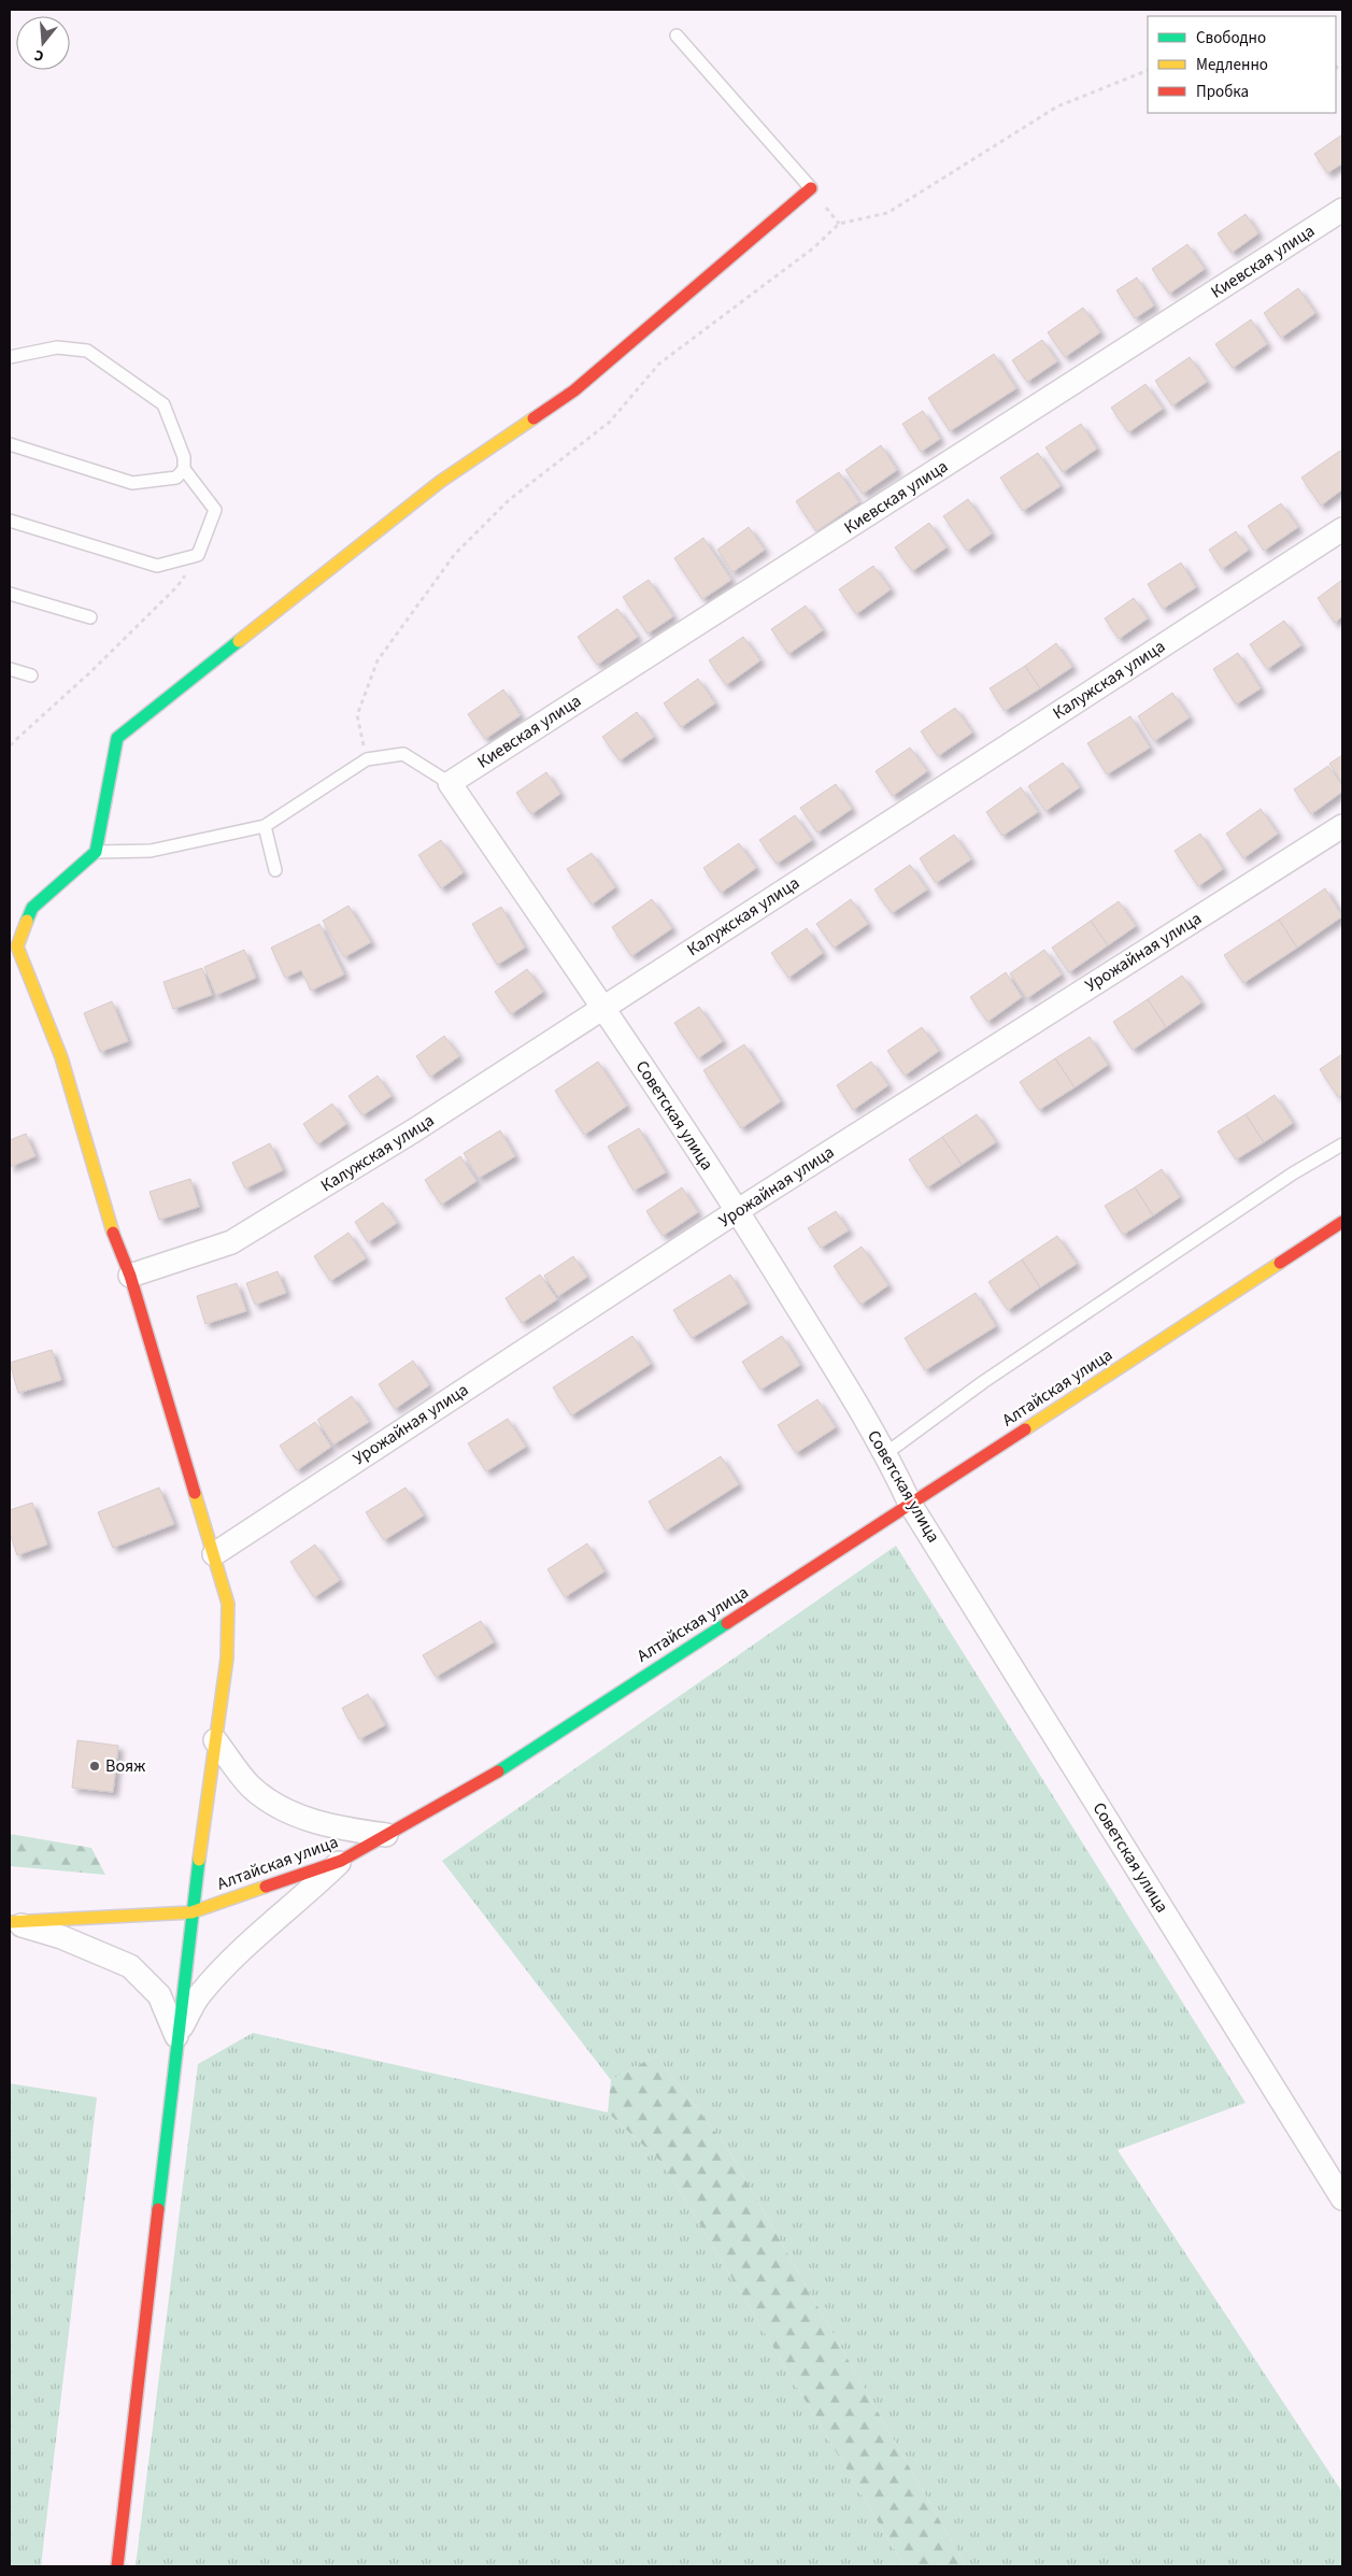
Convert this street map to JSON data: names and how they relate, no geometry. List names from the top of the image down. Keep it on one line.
{"streets":{"street":["Киевская улица","Калужская улица","Урожайная улица","Советская улица","Алтайская улица"]},"crossings":[["Киевская улица","Советская улица"],["Калужская улица","Советская улица"],["Урожайная улица","Советская улица"],["Советская улица","Алтайская улица"]],"places":["Вояж"],"legend":["Свободно","Медленно","Пробка"],"north":"bottom"}
